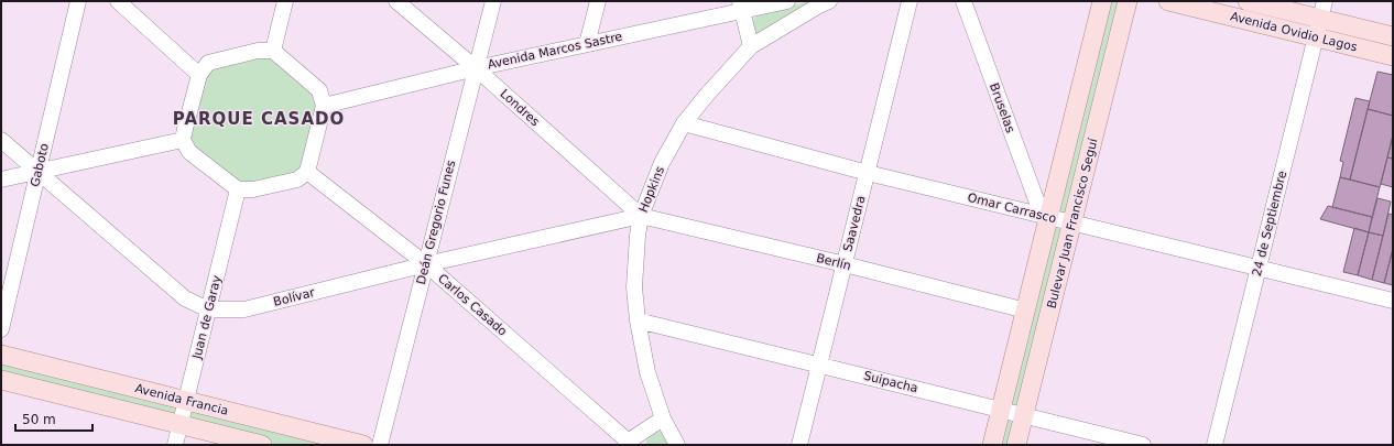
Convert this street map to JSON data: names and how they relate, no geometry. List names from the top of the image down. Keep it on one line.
{"streets":{"main road":["Avenida Ovidio Lagos","Bulevar Juan Francisco Seguí","Avenida Francia"],"street":["Avenida Marcos Sastre","Londres","Bruselas","Gaboto","Hopkins","Omar Carrasco","Deán Gregorio Funes","Saavedra","24 de Septiembre","Berlín","Bolívar","Carlos Casado","Juan de Garay","Suipacha"]},"crossings":[["Avenida Ovidio Lagos","24 de Septiembre"],["Avenida Marcos Sastre","Londres"],["Avenida Marcos Sastre","Deán Gregorio Funes"],["Avenida Marcos Sastre","Carlos Casado"],["Avenida Marcos Sastre","Juan de Garay"],["Londres","Hopkins"],["Londres","Deán Gregorio Funes"],["Londres","Berlín"],["Londres","Bolívar"],["Bruselas","Omar Carrasco"],["Bruselas","Bulevar Juan Francisco Seguí"],["Gaboto","Bolívar"],["Hopkins","Omar Carrasco"],["Hopkins","Berlín"],["Hopkins","Bolívar"],["Hopkins","Suipacha"],["Omar Carrasco","Saavedra"],["Omar Carrasco","Bulevar Juan Francisco Seguí"],["Omar Carrasco","24 de Septiembre"],["Deán Gregorio Funes","Bolívar"],["Deán Gregorio Funes","Carlos Casado"],["Saavedra","Berlín"],["Saavedra","Suipacha"],["Bulevar Juan Francisco Seguí","Berlín"],["Bulevar Juan Francisco Seguí","Suipacha"],["Berlín","Bolívar"],["Bolívar","Carlos Casado"],["Bolívar","Juan de Garay"],["Carlos Casado","Juan de Garay"],["Juan de Garay","Avenida Francia"]],"districts":["PARQUE CASADO"],"scale_bar":"50 m"}
